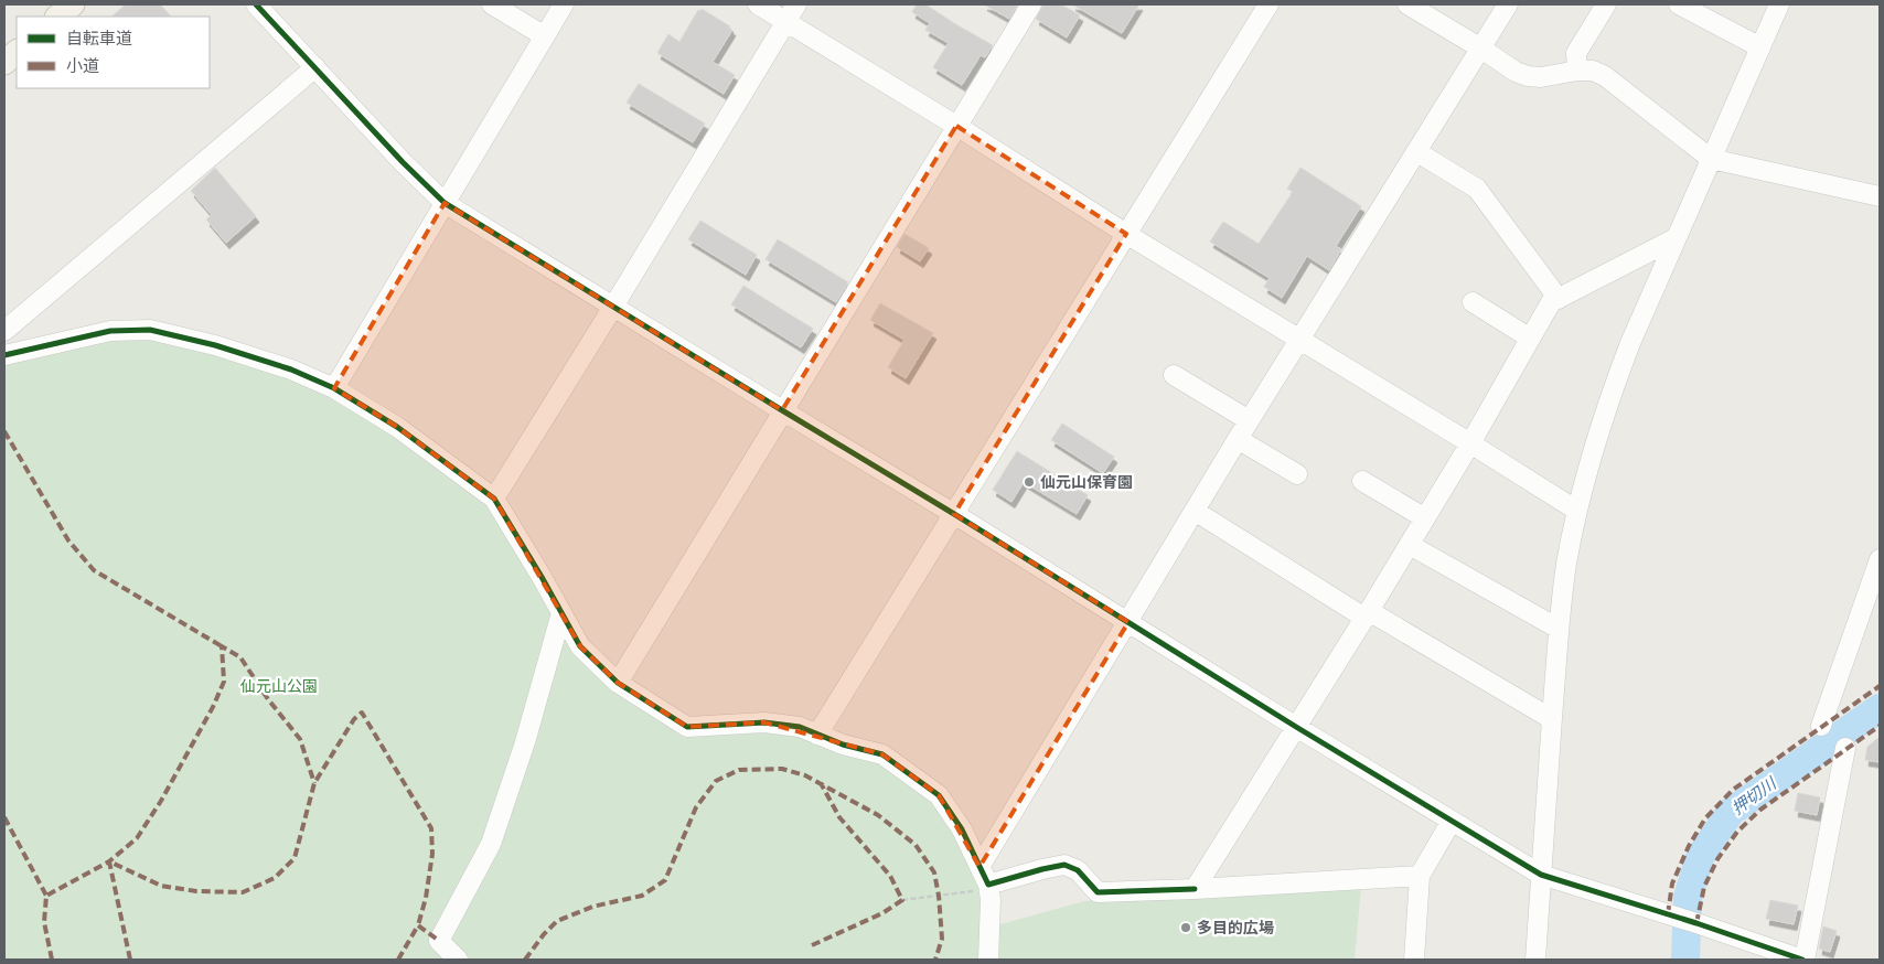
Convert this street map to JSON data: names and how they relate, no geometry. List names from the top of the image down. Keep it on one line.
{"water":["押切川"],"parks":["仙元山公園"],"places":["仙元山保育園","多目的広場"],"legend":["自転車道","小道"]}
